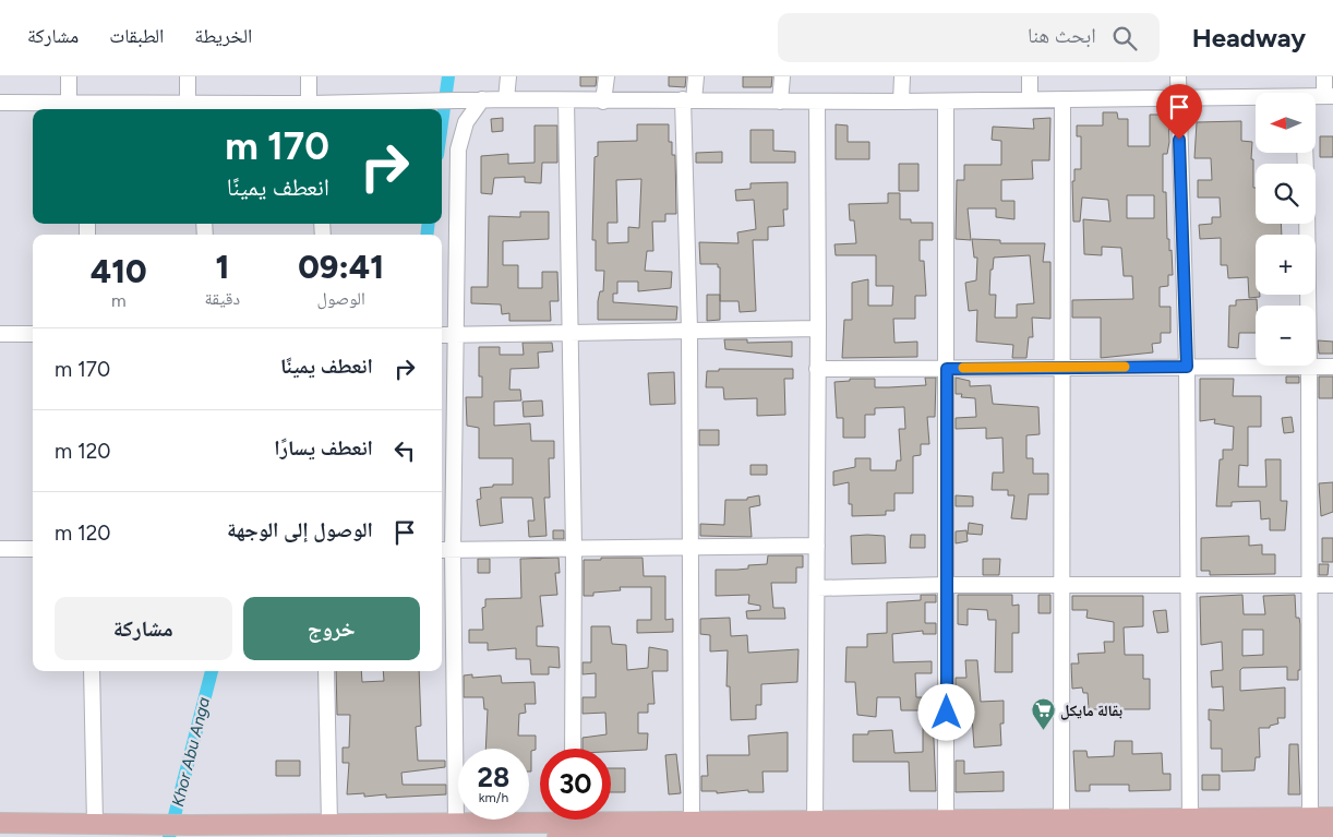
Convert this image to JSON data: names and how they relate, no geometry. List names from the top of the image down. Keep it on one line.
{"water":["Khor Abu Anga"],"places":{"supermarket":["بقالة مايكل"]},"north":"left","page":{"header":"Headway","search":"ابحث هنا","nav":["الخريطة","الطبقات","مشاركة"],"map_buttons":["+","−"],"turn":["170 m","انعطف يمينًا"],"eta":["09:41","الوصول","1","دقيقة","410","m"],"list":[{"name":"انعطف يمينًا","value":"170 m"},{"name":"انعطف يسارًا","value":"120 m"},{"name":"الوصول إلى الوجهة","value":"120 m"}],"buttons":["خروج","مشاركة"],"speed":"28 km/h","limit":"30"}}
